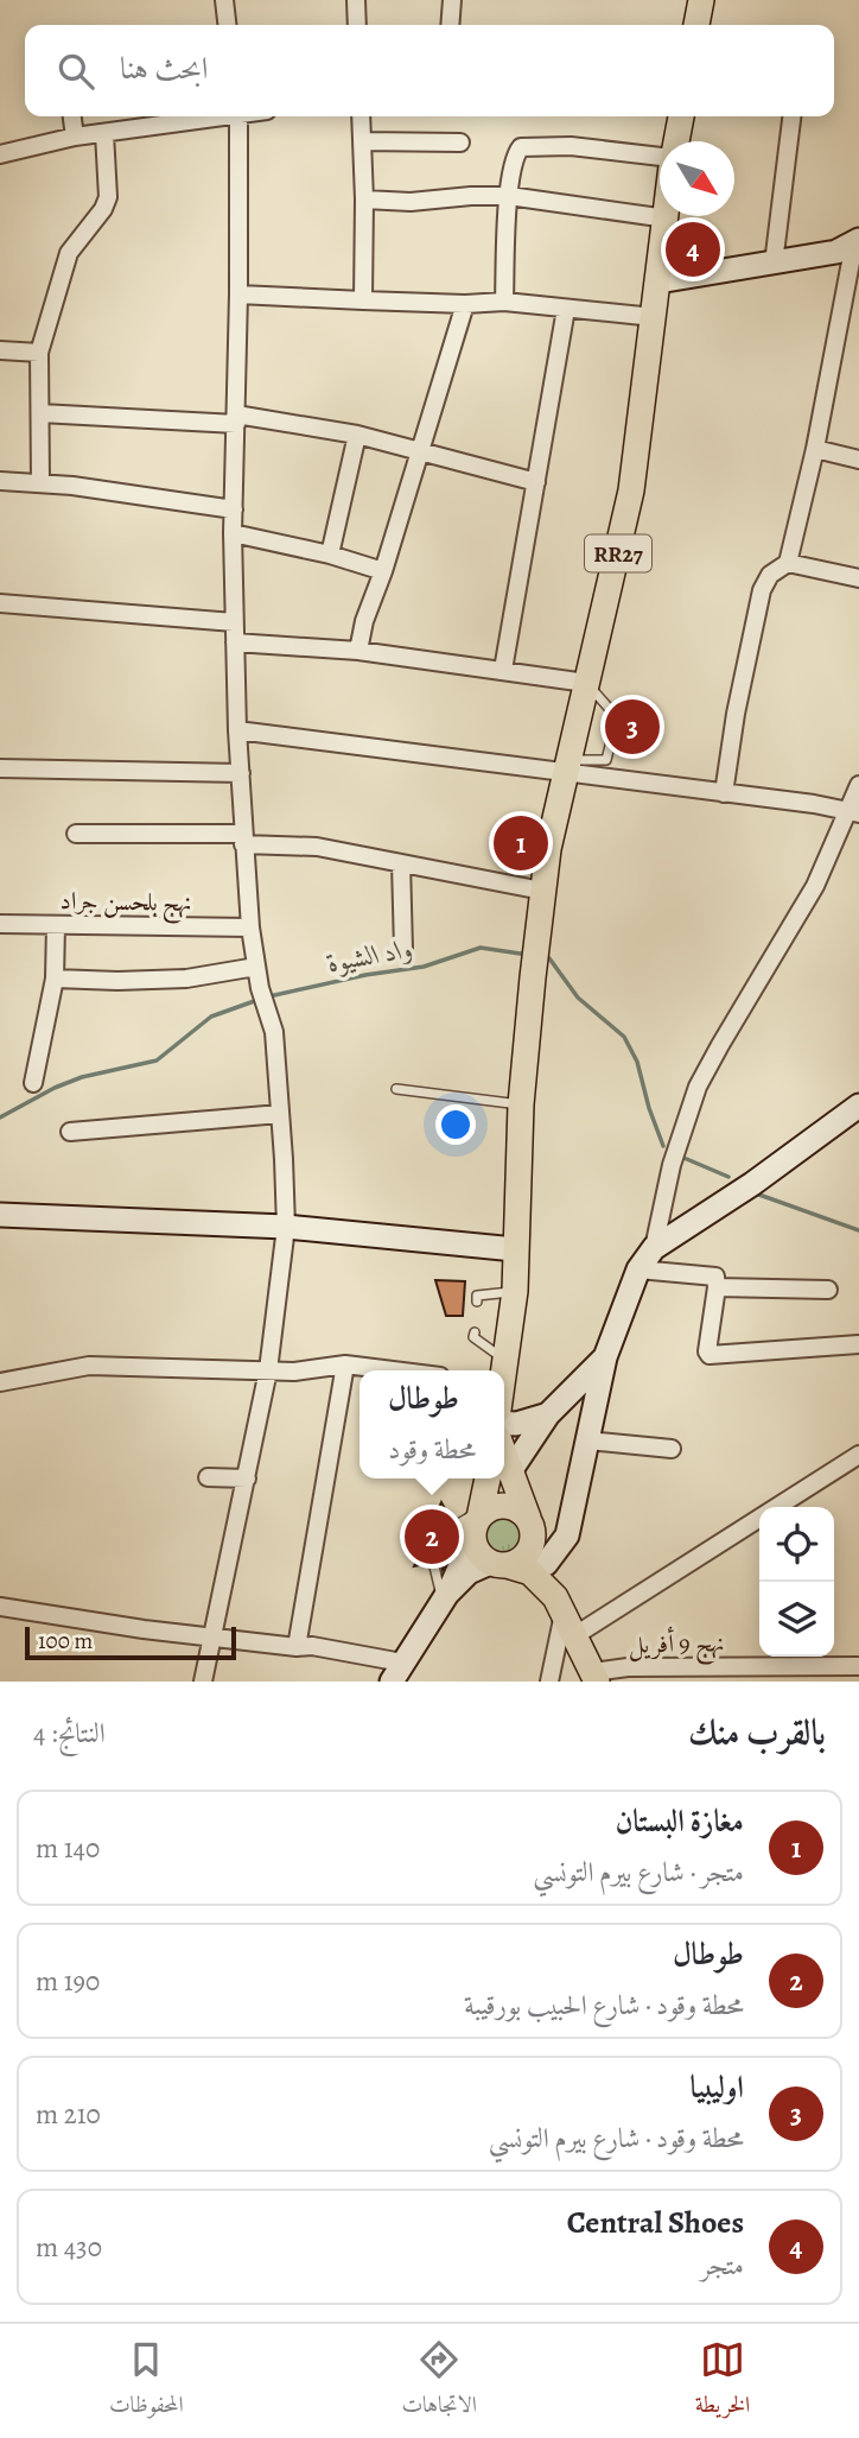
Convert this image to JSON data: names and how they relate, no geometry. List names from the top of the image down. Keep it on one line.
{"streets":{"main road":["RR27"],"street":["نهج بلحسن جراد","نهج 9 أفريل"]},"water":["واد الشيوة"],"scale_bar":"100 m","north":"bottom right","page":{"search":"ابحث هنا","pins":["4","3","1","2"],"popup":["طوطال","محطة وقود"],"scale":"100 m","heading":["بالقرب منك","النتائج: 4"],"list":[{"mark":"1","name":"مغازة البستان","note":"متجر · شارع بيرم التونسي","value":"140 m"},{"mark":"2","name":"طوطال","note":"محطة وقود · شارع الحبيب بورقيبة","value":"190 m"},{"mark":"3","name":"اوليبيا","note":"محطة وقود · شارع بيرم التونسي","value":"210 m"},{"mark":"4","name":"Central Shoes","note":"متجر","value":"430 m"}],"nav":["الخريطة","الاتجاهات","المحفوظات"]}}
